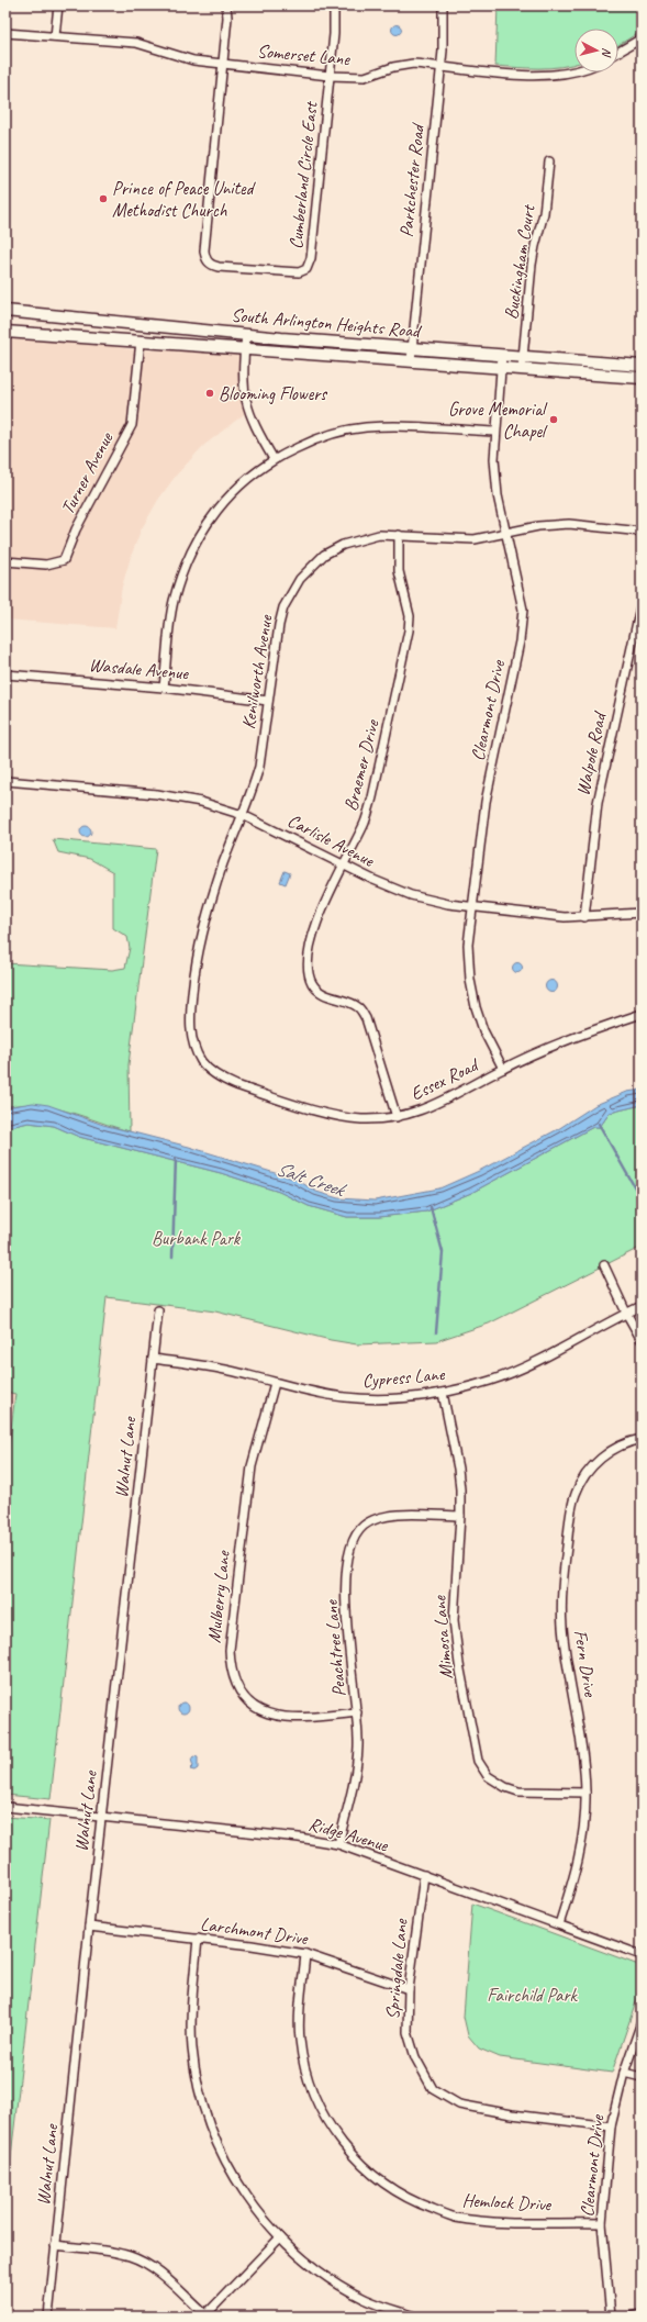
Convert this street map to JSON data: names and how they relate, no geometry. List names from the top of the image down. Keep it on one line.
{"streets":{"main road":["South Arlington Heights Road"],"street":["Somerset Lane","Cumberland Circle East","Parkchester Road","Buckingham Court","Turner Avenue","Wasdale Avenue","Kenilworth Avenue","Clearmont Drive","Walpole Road","Braemer Drive","Carlisle Avenue","Essex Road","Cypress Lane","Walnut Lane","Mulberry Lane","Mimosa Lane","Peachtree Lane","Fern Drive","Ridge Avenue","Larchmont Drive","Springdale Lane","Hemlock Drive"]},"crossings":[["Somerset Lane","Cumberland Circle East"],["Somerset Lane","Parkchester Road"],["Parkchester Road","South Arlington Heights Road"],["Buckingham Court","South Arlington Heights Road"],["South Arlington Heights Road","Turner Avenue"],["South Arlington Heights Road","Clearmont Drive"],["Wasdale Avenue","Kenilworth Avenue"],["Kenilworth Avenue","Clearmont Drive"],["Kenilworth Avenue","Braemer Drive"],["Kenilworth Avenue","Carlisle Avenue"],["Kenilworth Avenue","Essex Road"],["Clearmont Drive","Carlisle Avenue"],["Clearmont Drive","Essex Road"],["Clearmont Drive","Springdale Lane"],["Clearmont Drive","Hemlock Drive"],["Walpole Road","Carlisle Avenue"],["Braemer Drive","Carlisle Avenue"],["Braemer Drive","Essex Road"],["Cypress Lane","Walnut Lane"],["Cypress Lane","Mulberry Lane"],["Cypress Lane","Mimosa Lane"],["Walnut Lane","Ridge Avenue"],["Walnut Lane","Larchmont Drive"],["Mulberry Lane","Peachtree Lane"],["Mimosa Lane","Peachtree Lane"],["Mimosa Lane","Fern Drive"],["Peachtree Lane","Ridge Avenue"],["Fern Drive","Ridge Avenue"],["Ridge Avenue","Springdale Lane"],["Larchmont Drive","Springdale Lane"],["Larchmont Drive","Hemlock Drive"]],"water":["Salt Creek"],"parks":["Burbank Park","Fairchild Park"],"places":["Prince of Peace United Methodist Church","Blooming Flowers","Grove Memorial Chapel"],"north":"right"}
